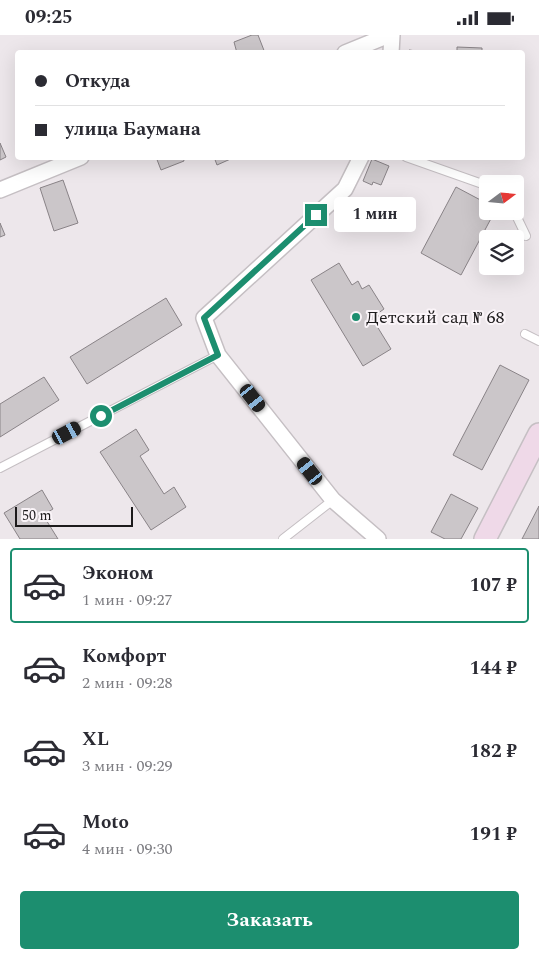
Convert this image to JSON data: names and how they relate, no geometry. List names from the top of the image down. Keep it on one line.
{"places":["Детский сад № 68"],"scale_bar":"50 m","north":"right","page":{"status":"09:25","banner":["Откуда","улица Баумана"],"bubble":"1 мин","scale":"50 m","list":[{"name":"Эконом","note":"1 мин · 09:27","value":"107 ₽"},{"name":"Комфорт","note":"2 мин · 09:28","value":"144 ₽"},{"name":"XL","note":"3 мин · 09:29","value":"182 ₽"},{"name":"Moto","note":"4 мин · 09:30","value":"191 ₽"}],"buttons":"Заказать"}}
